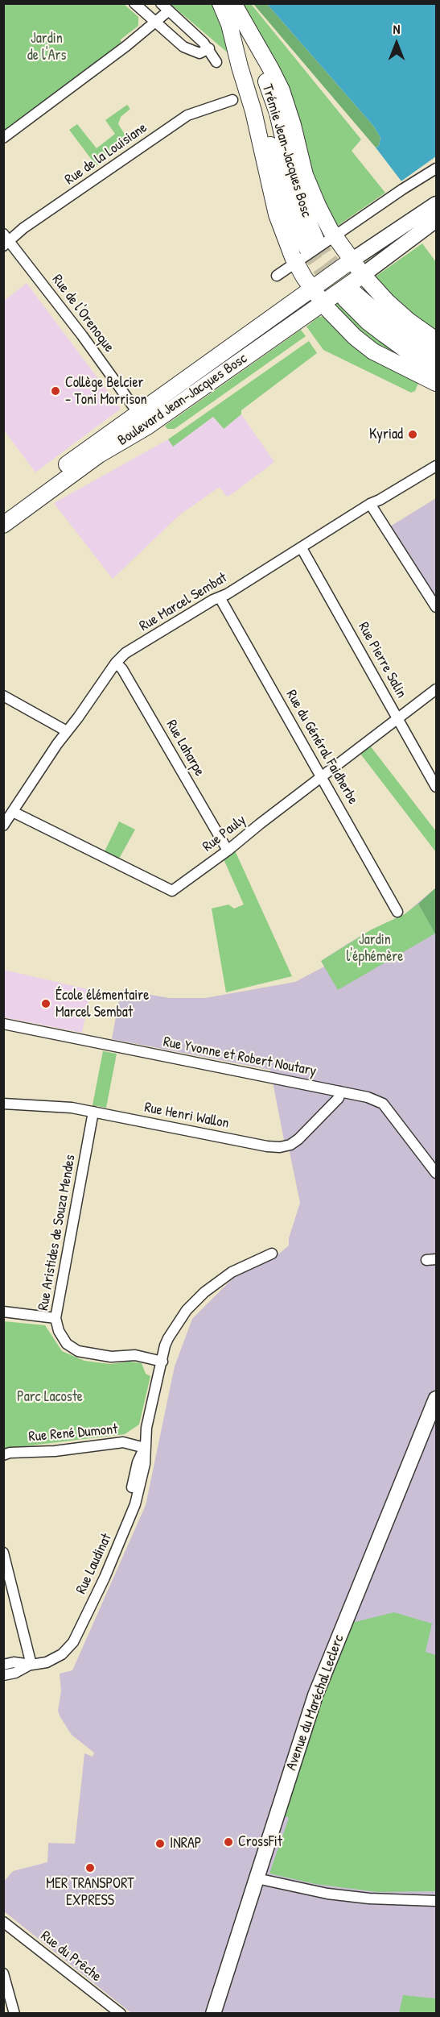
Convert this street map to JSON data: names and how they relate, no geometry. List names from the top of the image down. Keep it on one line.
{"streets":{"main road":["Trémie Jean-Jacques Bosc","Boulevard Jean-Jacques Bosc"],"street":["Rue de la Louisiane","Rue de l'Orenoque","Rue Marcel Sembat","Rue Pierre Salin","Rue du Général Faidherbe","Rue Laharpe","Rue Pauly","Rue Yvonne et Robert Noutary","Rue Henri Wallon","Rue Aristides de Souza Mendes","Rue René Dumont","Rue Laudinat","Avenue du Maréchal Leclerc","Rue du Prêche"]},"crossings":[["Rue de la Louisiane","Rue de l'Orenoque"],["Rue de l'Orenoque","Boulevard Jean-Jacques Bosc"],["Rue Marcel Sembat","Rue Pierre Salin"],["Rue Marcel Sembat","Rue du Général Faidherbe"],["Rue Marcel Sembat","Rue Laharpe"],["Rue Marcel Sembat","Rue Pauly"],["Rue Pierre Salin","Rue Pauly"],["Rue du Général Faidherbe","Rue Pauly"],["Rue Laharpe","Rue Pauly"],["Rue Yvonne et Robert Noutary","Rue Henri Wallon"],["Rue Henri Wallon","Rue Aristides de Souza Mendes"],["Rue Aristides de Souza Mendes","Rue Laudinat"],["Rue René Dumont","Rue Laudinat"]],"parks":["Jardin de l'Ars","Jardin l'éphémère","Parc Lacoste"],"places":["Collège Belcier - Toni Morrison","Kyriad","École élémentaire Marcel Sembat","CrossFit","INRAP","MER TRANSPORT EXPRESS"],"north":"top"}
